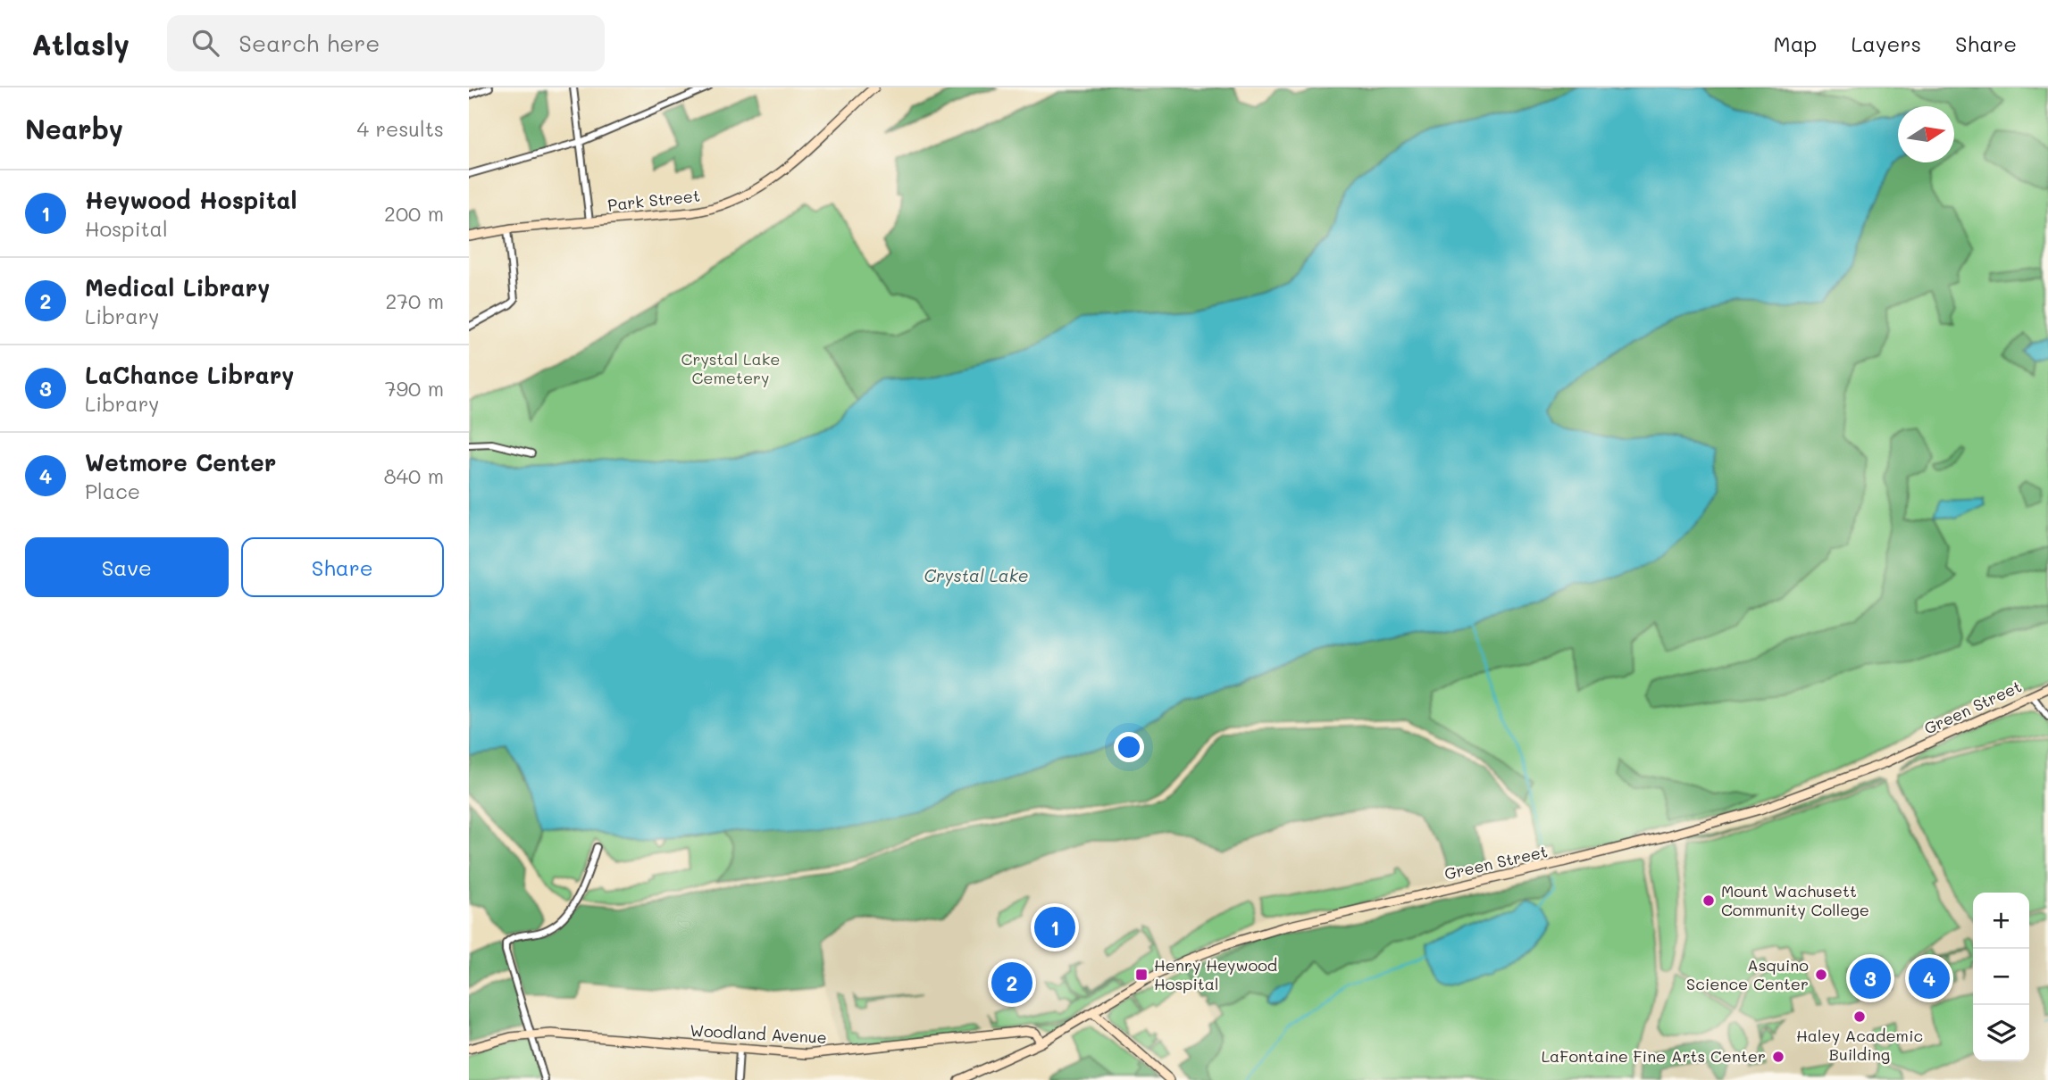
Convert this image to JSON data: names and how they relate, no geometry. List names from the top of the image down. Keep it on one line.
{"streets":{"street":["Park Street","Green Street","Woodland Avenue"]},"crossings":[["Green Street","Woodland Avenue"]],"water":["Crystal Lake"],"parks":["Crystal Lake Cemetery"],"places":{"other":["Mount Wachusett Community College","Asquino Science Center","Haley Academic Building","LaFontaine Fine Arts Center"],"transit":["Henry Heywood Hospital"]},"north":"right","page":{"header":"Atlasly","search":"Search here","nav":["Map","Layers","Share"],"heading":["Nearby","4 results"],"list":[{"mark":"1","name":"Heywood Hospital","note":"Hospital","value":"200 m"},{"mark":"2","name":"Medical Library","note":"Library","value":"270 m"},{"mark":"3","name":"LaChance Library","note":"Library","value":"790 m"},{"mark":"4","name":"Wetmore Center","note":"Place","value":"840 m"}],"buttons":["Save","Share"],"map_buttons":["+","−"],"pins":["1","3","4","2"]}}
